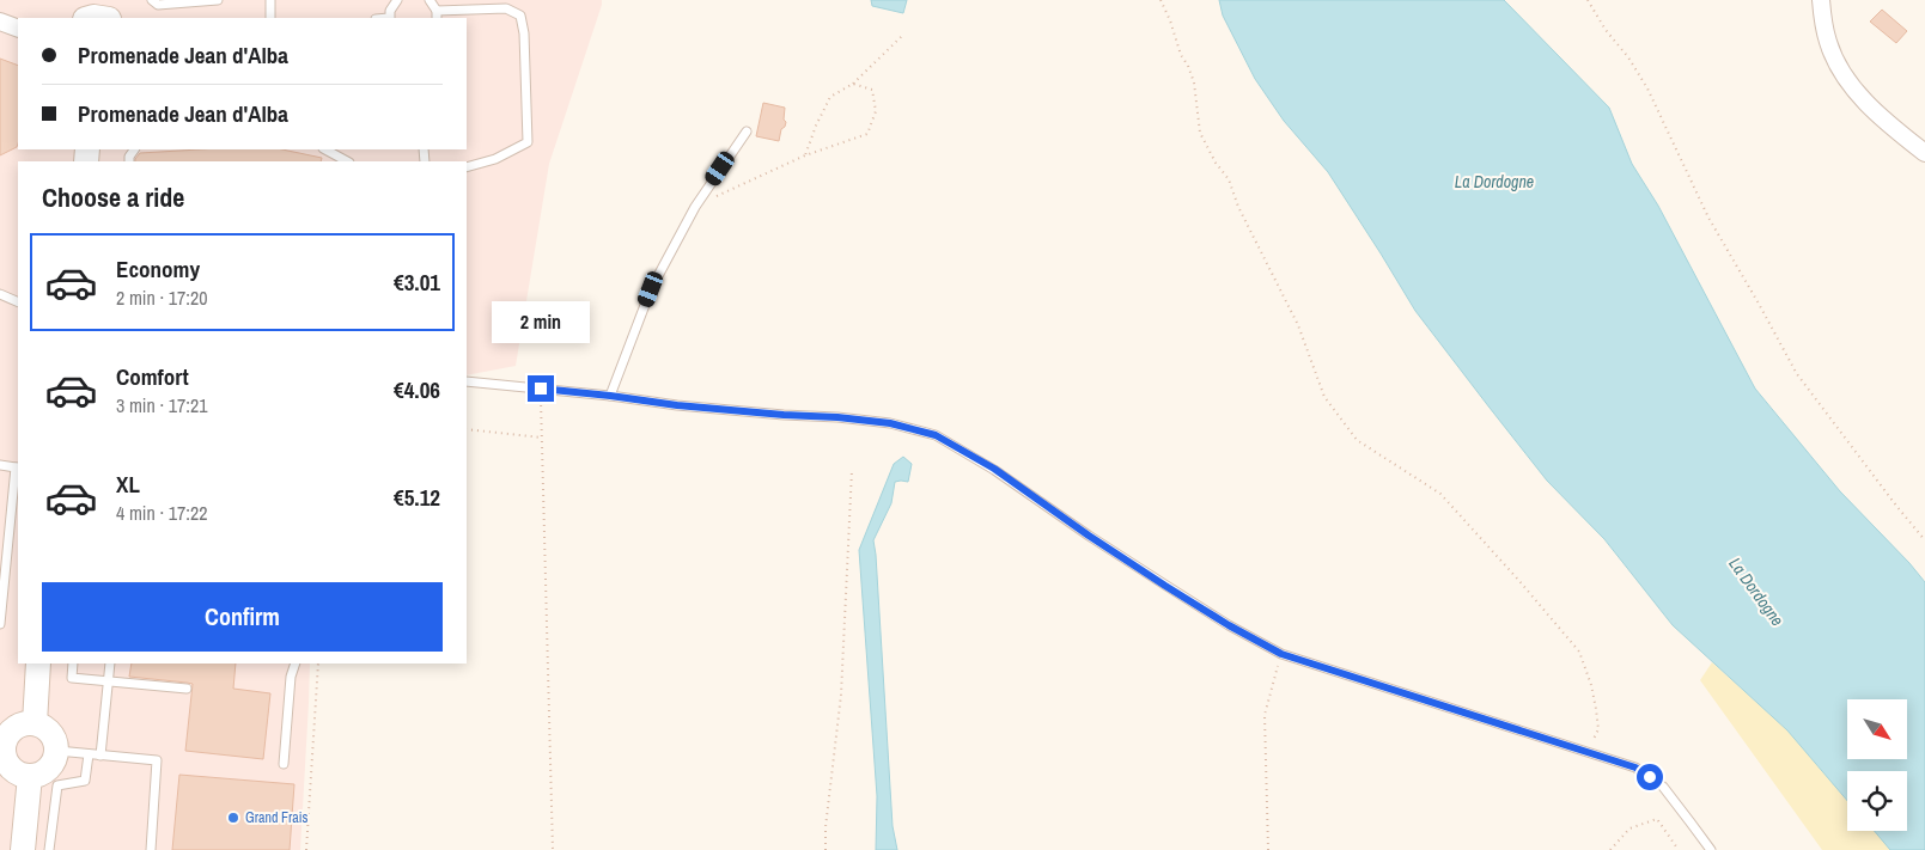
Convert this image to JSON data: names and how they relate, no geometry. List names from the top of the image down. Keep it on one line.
{"water":["La Dordogne"],"places":["Grand Frais"],"north":"bottom right","page":{"banner":["Promenade Jean d'Alba","Promenade Jean d'Alba"],"heading":"Choose a ride","list":[{"name":"Economy","note":"2 min · 17:20","value":"€3.01"},{"name":"Comfort","note":"3 min · 17:21","value":"€4.06"},{"name":"XL","note":"4 min · 17:22","value":"€5.12"}],"bubble":"2 min","buttons":"Confirm"}}
